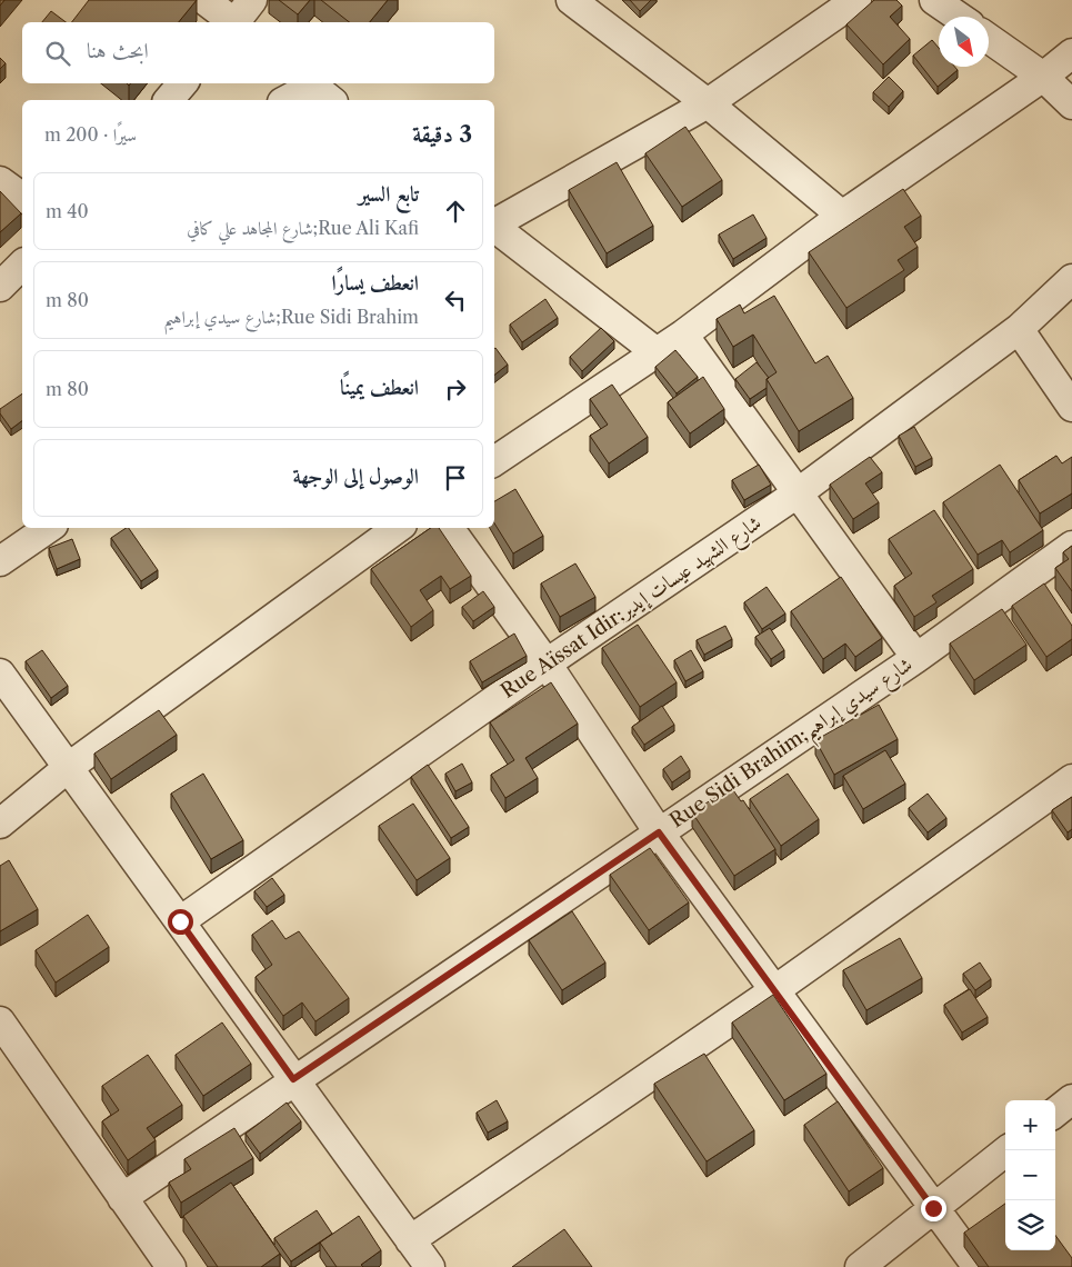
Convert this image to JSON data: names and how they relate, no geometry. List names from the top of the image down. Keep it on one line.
{"streets":{"street":["Rue Aïssat Idir;شارع الشهيد عيسات إيدير","Rue Sidi Brahim;شارع سيدي إبراهيم"]},"north":"bottom right","page":{"search":"ابحث هنا","heading":["3 دقيقة","سيرًا · 200 m"],"list":[["تابع السير","Rue Ali Kafi;شارع المجاهد علي كافي","40 m"],["انعطف يسارًا","Rue Sidi Brahim;شارع سيدي إبراهيم","80 m"],["انعطف يمينًا","80 m"],"الوصول إلى الوجهة"],"map_buttons":["+","−"]}}
